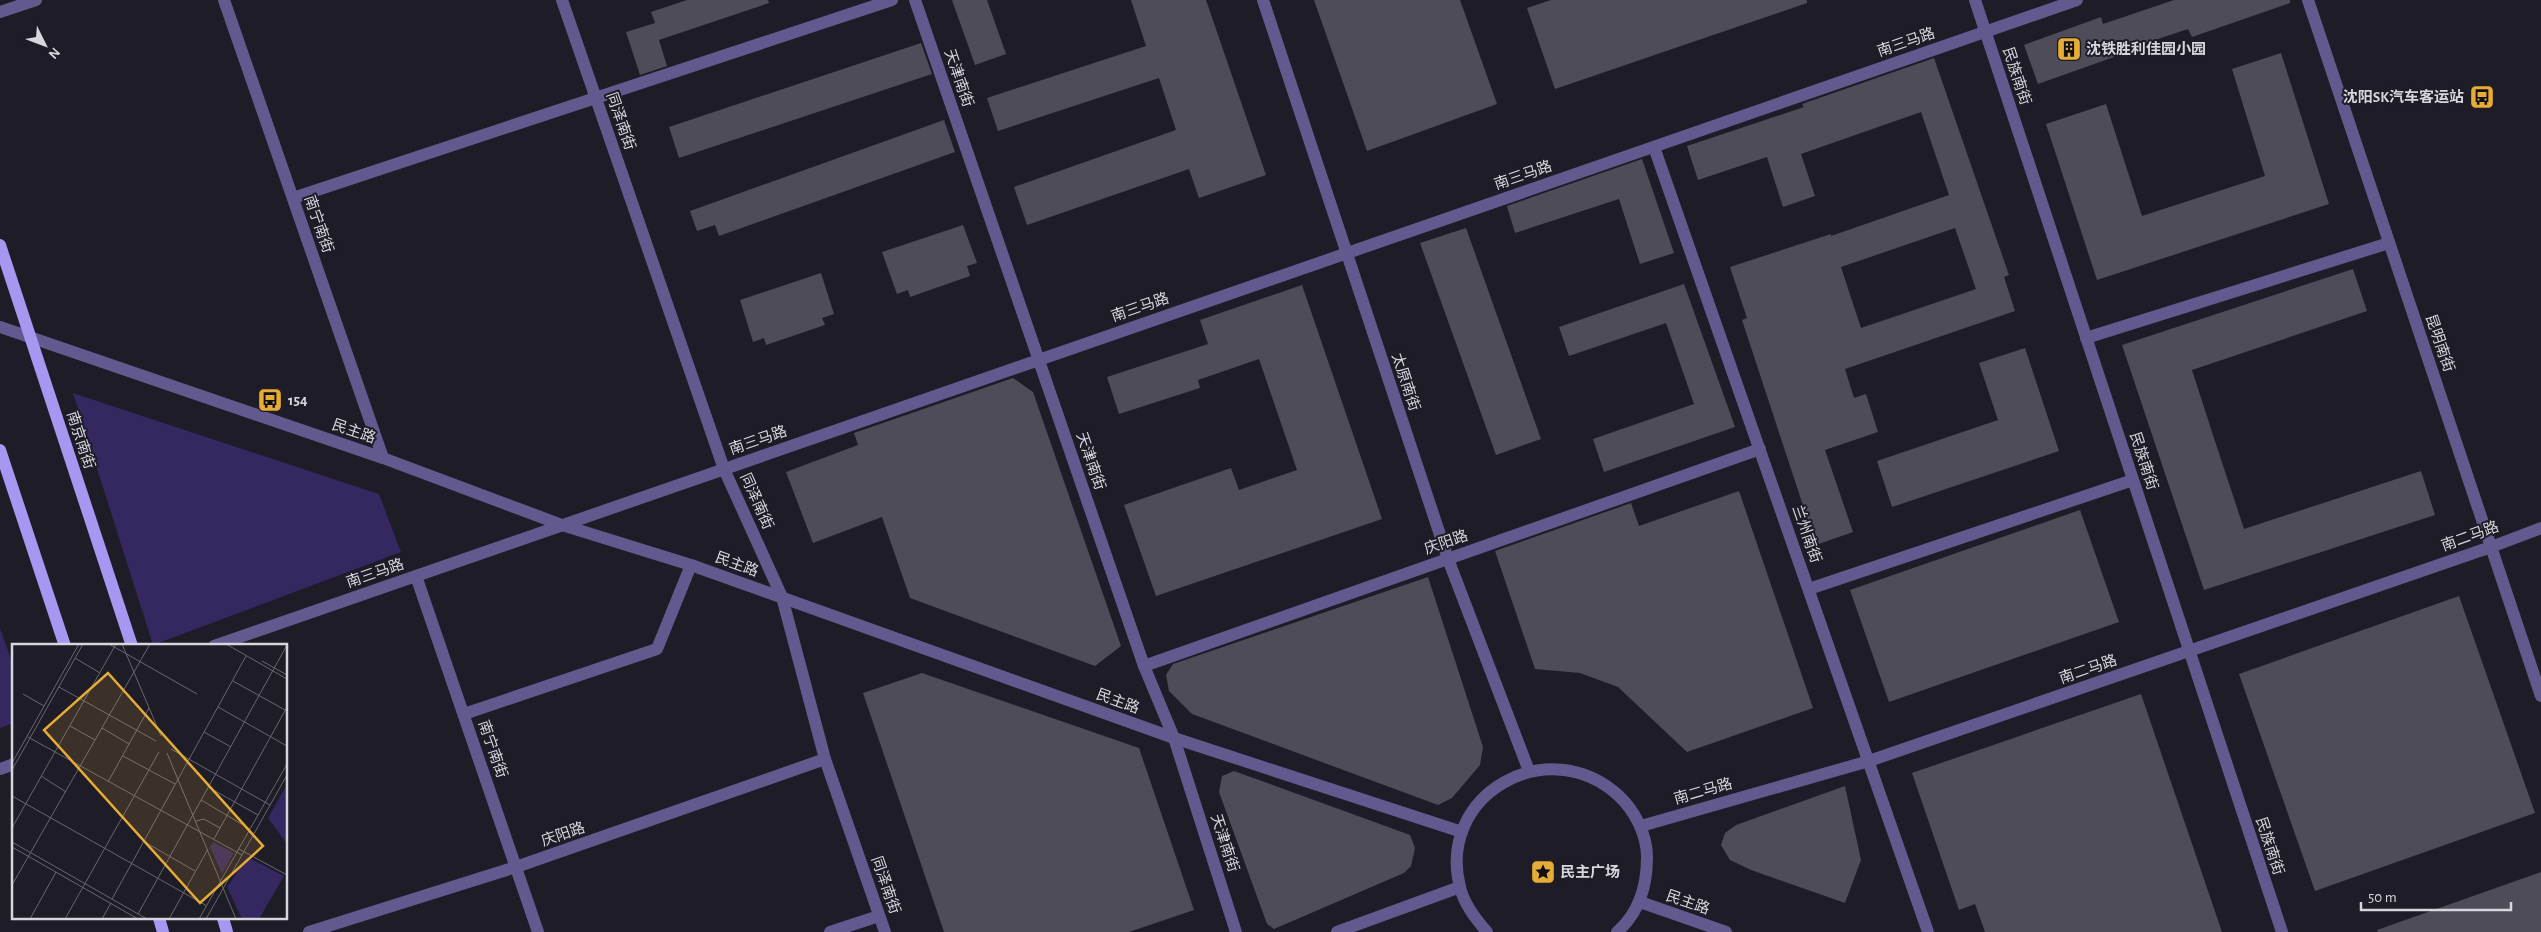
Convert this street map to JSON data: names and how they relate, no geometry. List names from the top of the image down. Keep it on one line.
{"streets":{"main road":["南京南街"],"street":["南三马路","民族南街","天津南街","同泽南街","南宁南街","昆明南街","太原南街","民主路","兰州南街","南二马路","庆阳路"]},"crossings":[["南三马路","民族南街"],["南三马路","天津南街"],["南三马路","同泽南街"],["南三马路","南宁南街"],["南三马路","太原南街"],["南三马路","民主路"],["南三马路","兰州南街"],["民族南街","南二马路"],["天津南街","民主路"],["天津南街","庆阳路"],["同泽南街","民主路"],["同泽南街","庆阳路"],["南宁南街","民主路"],["南宁南街","庆阳路"],["昆明南街","南二马路"],["太原南街","庆阳路"],["民主路","南京南街"],["兰州南街","南二马路"],["兰州南街","庆阳路"]],"places":{"building":["沈铁胜利佳园小园"],"bus stop":["沈阳SK汽车客运站","154"],"place":["民主广场"]},"scale_bar":"50 m","north":"bottom right"}
